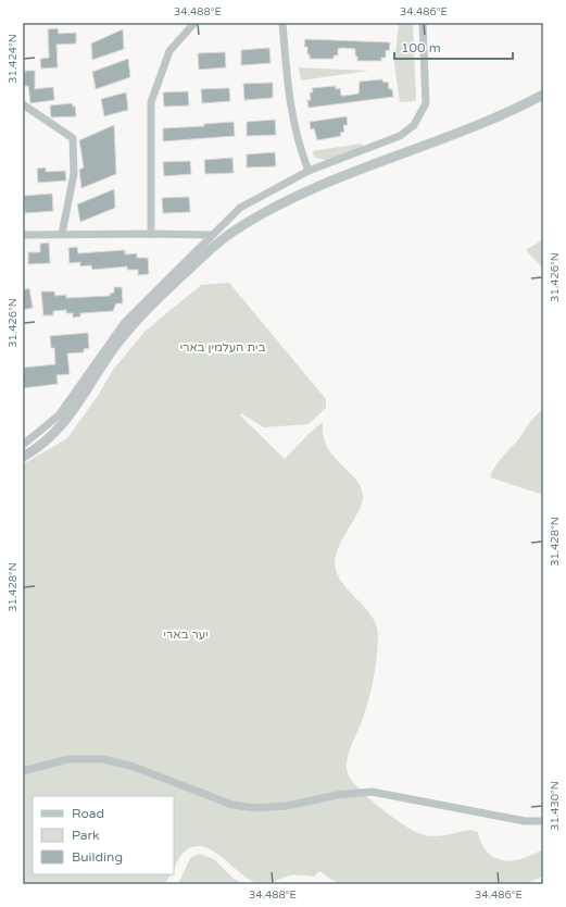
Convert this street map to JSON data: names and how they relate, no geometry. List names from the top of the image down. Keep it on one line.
{"parks":["בית העלמין בארי","יער בארי"],"legend":["Road","Park","Building"],"scale_bar":"100 m","coordinates":["34.488°E","34.486°E","31.424°N","31.426°N","31.428°N","31.430°N"]}
